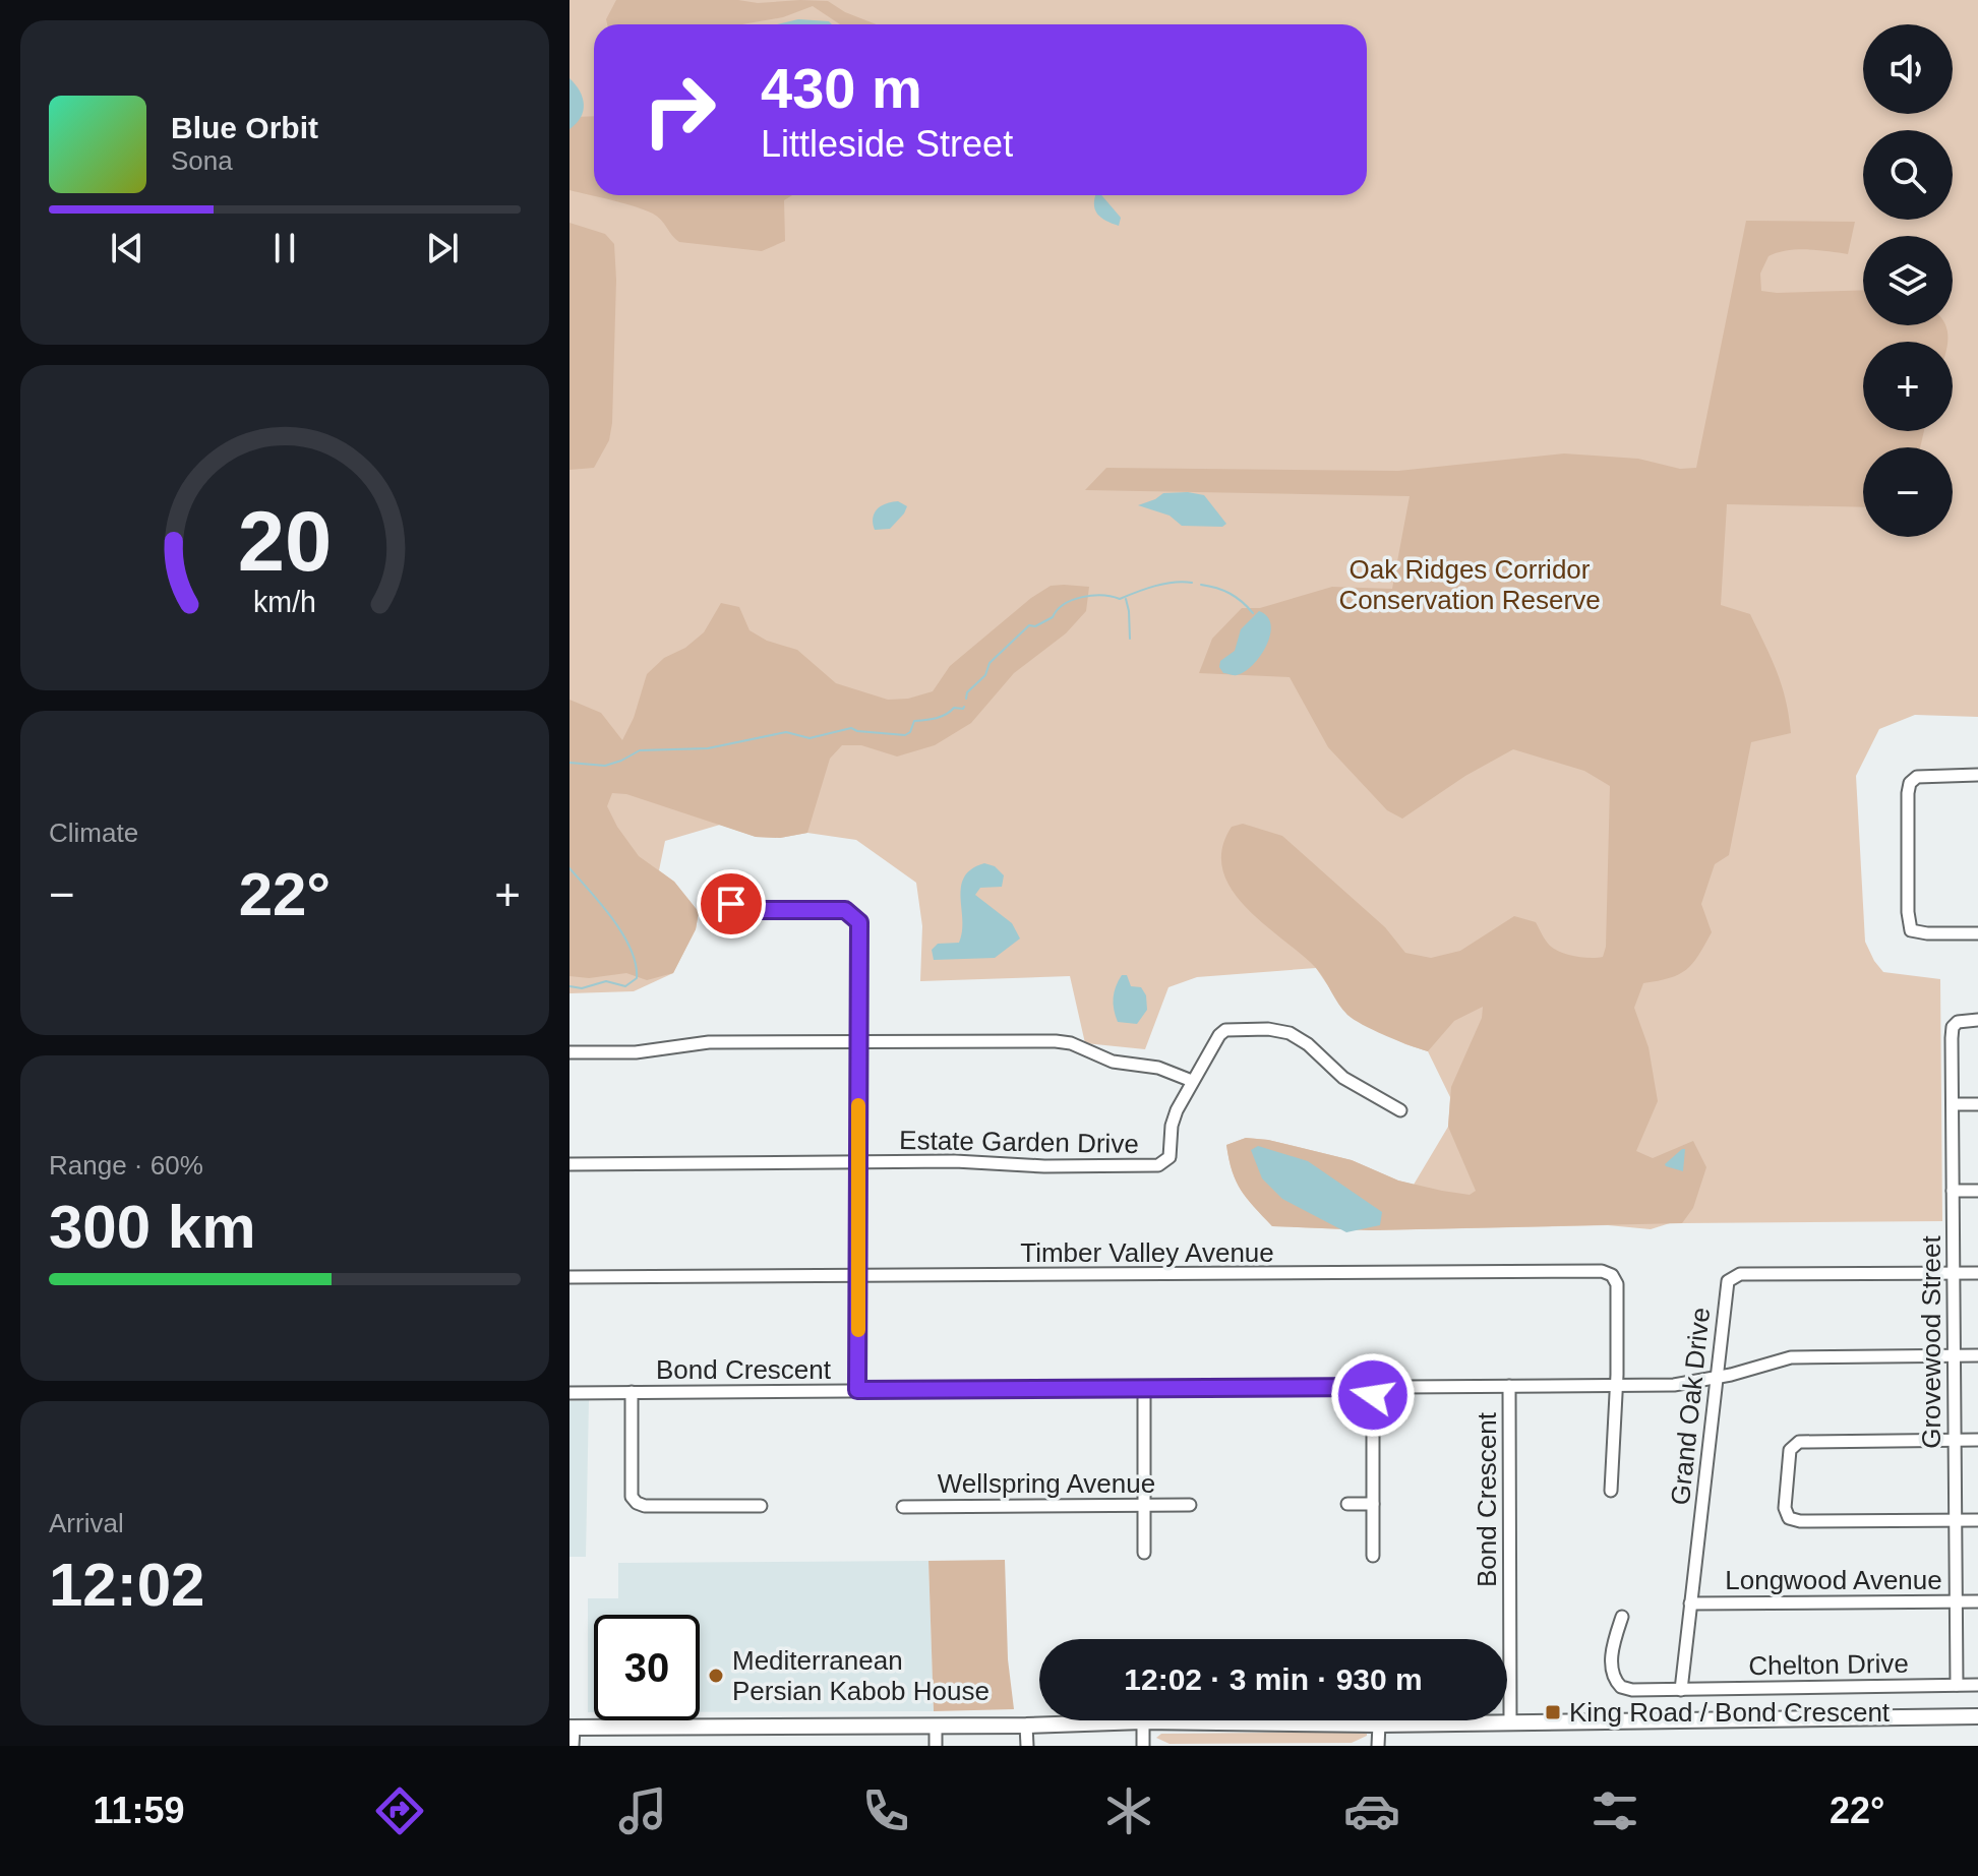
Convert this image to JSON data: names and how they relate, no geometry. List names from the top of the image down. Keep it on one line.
{"streets":{"street":["Estate Garden Drive","Timber Valley Avenue","Grovewood Street","Bond Crescent","Grand Oak Drive","Wellspring Avenue","Longwood Avenue","Chelton Drive"]},"crossings":[["Grovewood Street","Grand Oak Drive"],["Grovewood Street","Longwood Avenue"],["Grovewood Street","Chelton Drive"],["Grand Oak Drive","Longwood Avenue"],["Grand Oak Drive","Chelton Drive"]],"parks":["Oak Ridges Corridor Conservation Reserve"],"places":{"other":["Mediterranean Persian Kabob House"],"transit":["King Road / Bond Crescent"]},"page":{"map_buttons":["+","−"],"turn":["430 m","Littleside Street"],"song":["Blue Orbit","Sona"],"tile":["Climate",["Range · 60%","300 km"],["Arrival","12:02"]],"heat":["−","22°","+"],"limit":"30","trip":"12:02 · 3 min · 930 m","tabs":["11:59","22°"],"gauge":["20","km/h"]}}
